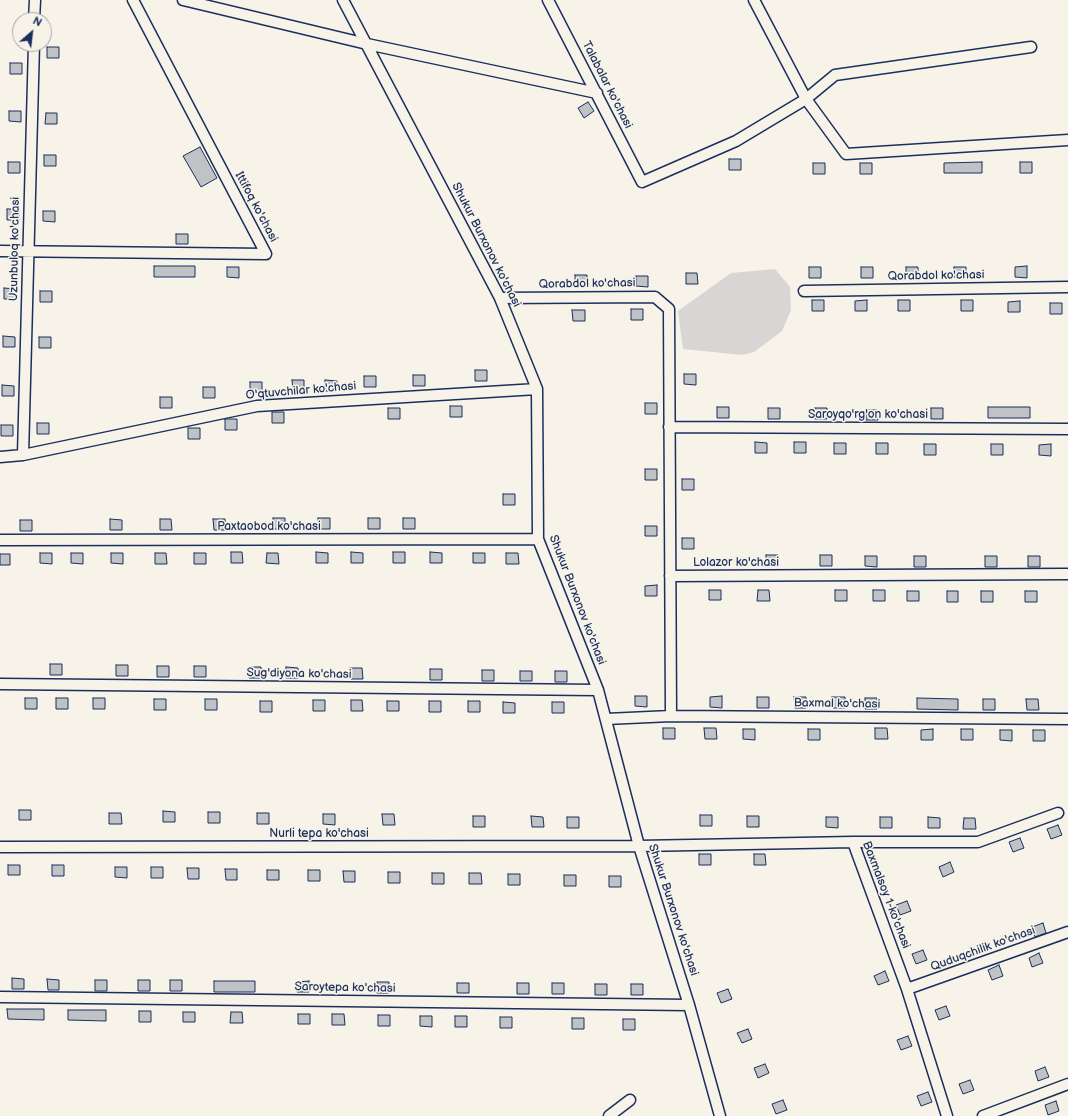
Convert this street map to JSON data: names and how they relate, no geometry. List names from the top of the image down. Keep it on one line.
{"streets":{"street":["Talabalar ko'chasi","Ittifoq ko'chasi","Shukur Burxonov ko'chasi","Uzunbuloq ko'chasi","Qorabdol ko'chasi","O'qtuvchilar ko'chasi","Saroyqo'rg'on ko'chasi","Paxtaobod ko'chasi","Lolazor ko'chasi","Sug'diyona ko'chasi","Baxmal ko'chasi","Nurli tepa ko'chasi","Baxmalsoy 1-ko'chasi","Quduqchilik ko'chasi","Saroytepa ko'chasi"]},"crossings":[["Ittifoq ko'chasi","Uzunbuloq ko'chasi"],["Shukur Burxonov ko'chasi","Qorabdol ko'chasi"],["Shukur Burxonov ko'chasi","O'qtuvchilar ko'chasi"],["Shukur Burxonov ko'chasi","Paxtaobod ko'chasi"],["Shukur Burxonov ko'chasi","Sug'diyona ko'chasi"],["Shukur Burxonov ko'chasi","Baxmal ko'chasi"],["Shukur Burxonov ko'chasi","Nurli tepa ko'chasi"],["Shukur Burxonov ko'chasi","Baxmalsoy 1-ko'chasi"],["Shukur Burxonov ko'chasi","Saroytepa ko'chasi"],["Uzunbuloq ko'chasi","O'qtuvchilar ko'chasi"],["Qorabdol ko'chasi","Saroyqo'rg'on ko'chasi"],["Nurli tepa ko'chasi","Baxmalsoy 1-ko'chasi"],["Baxmalsoy 1-ko'chasi","Quduqchilik ko'chasi"]],"north":"top right"}
